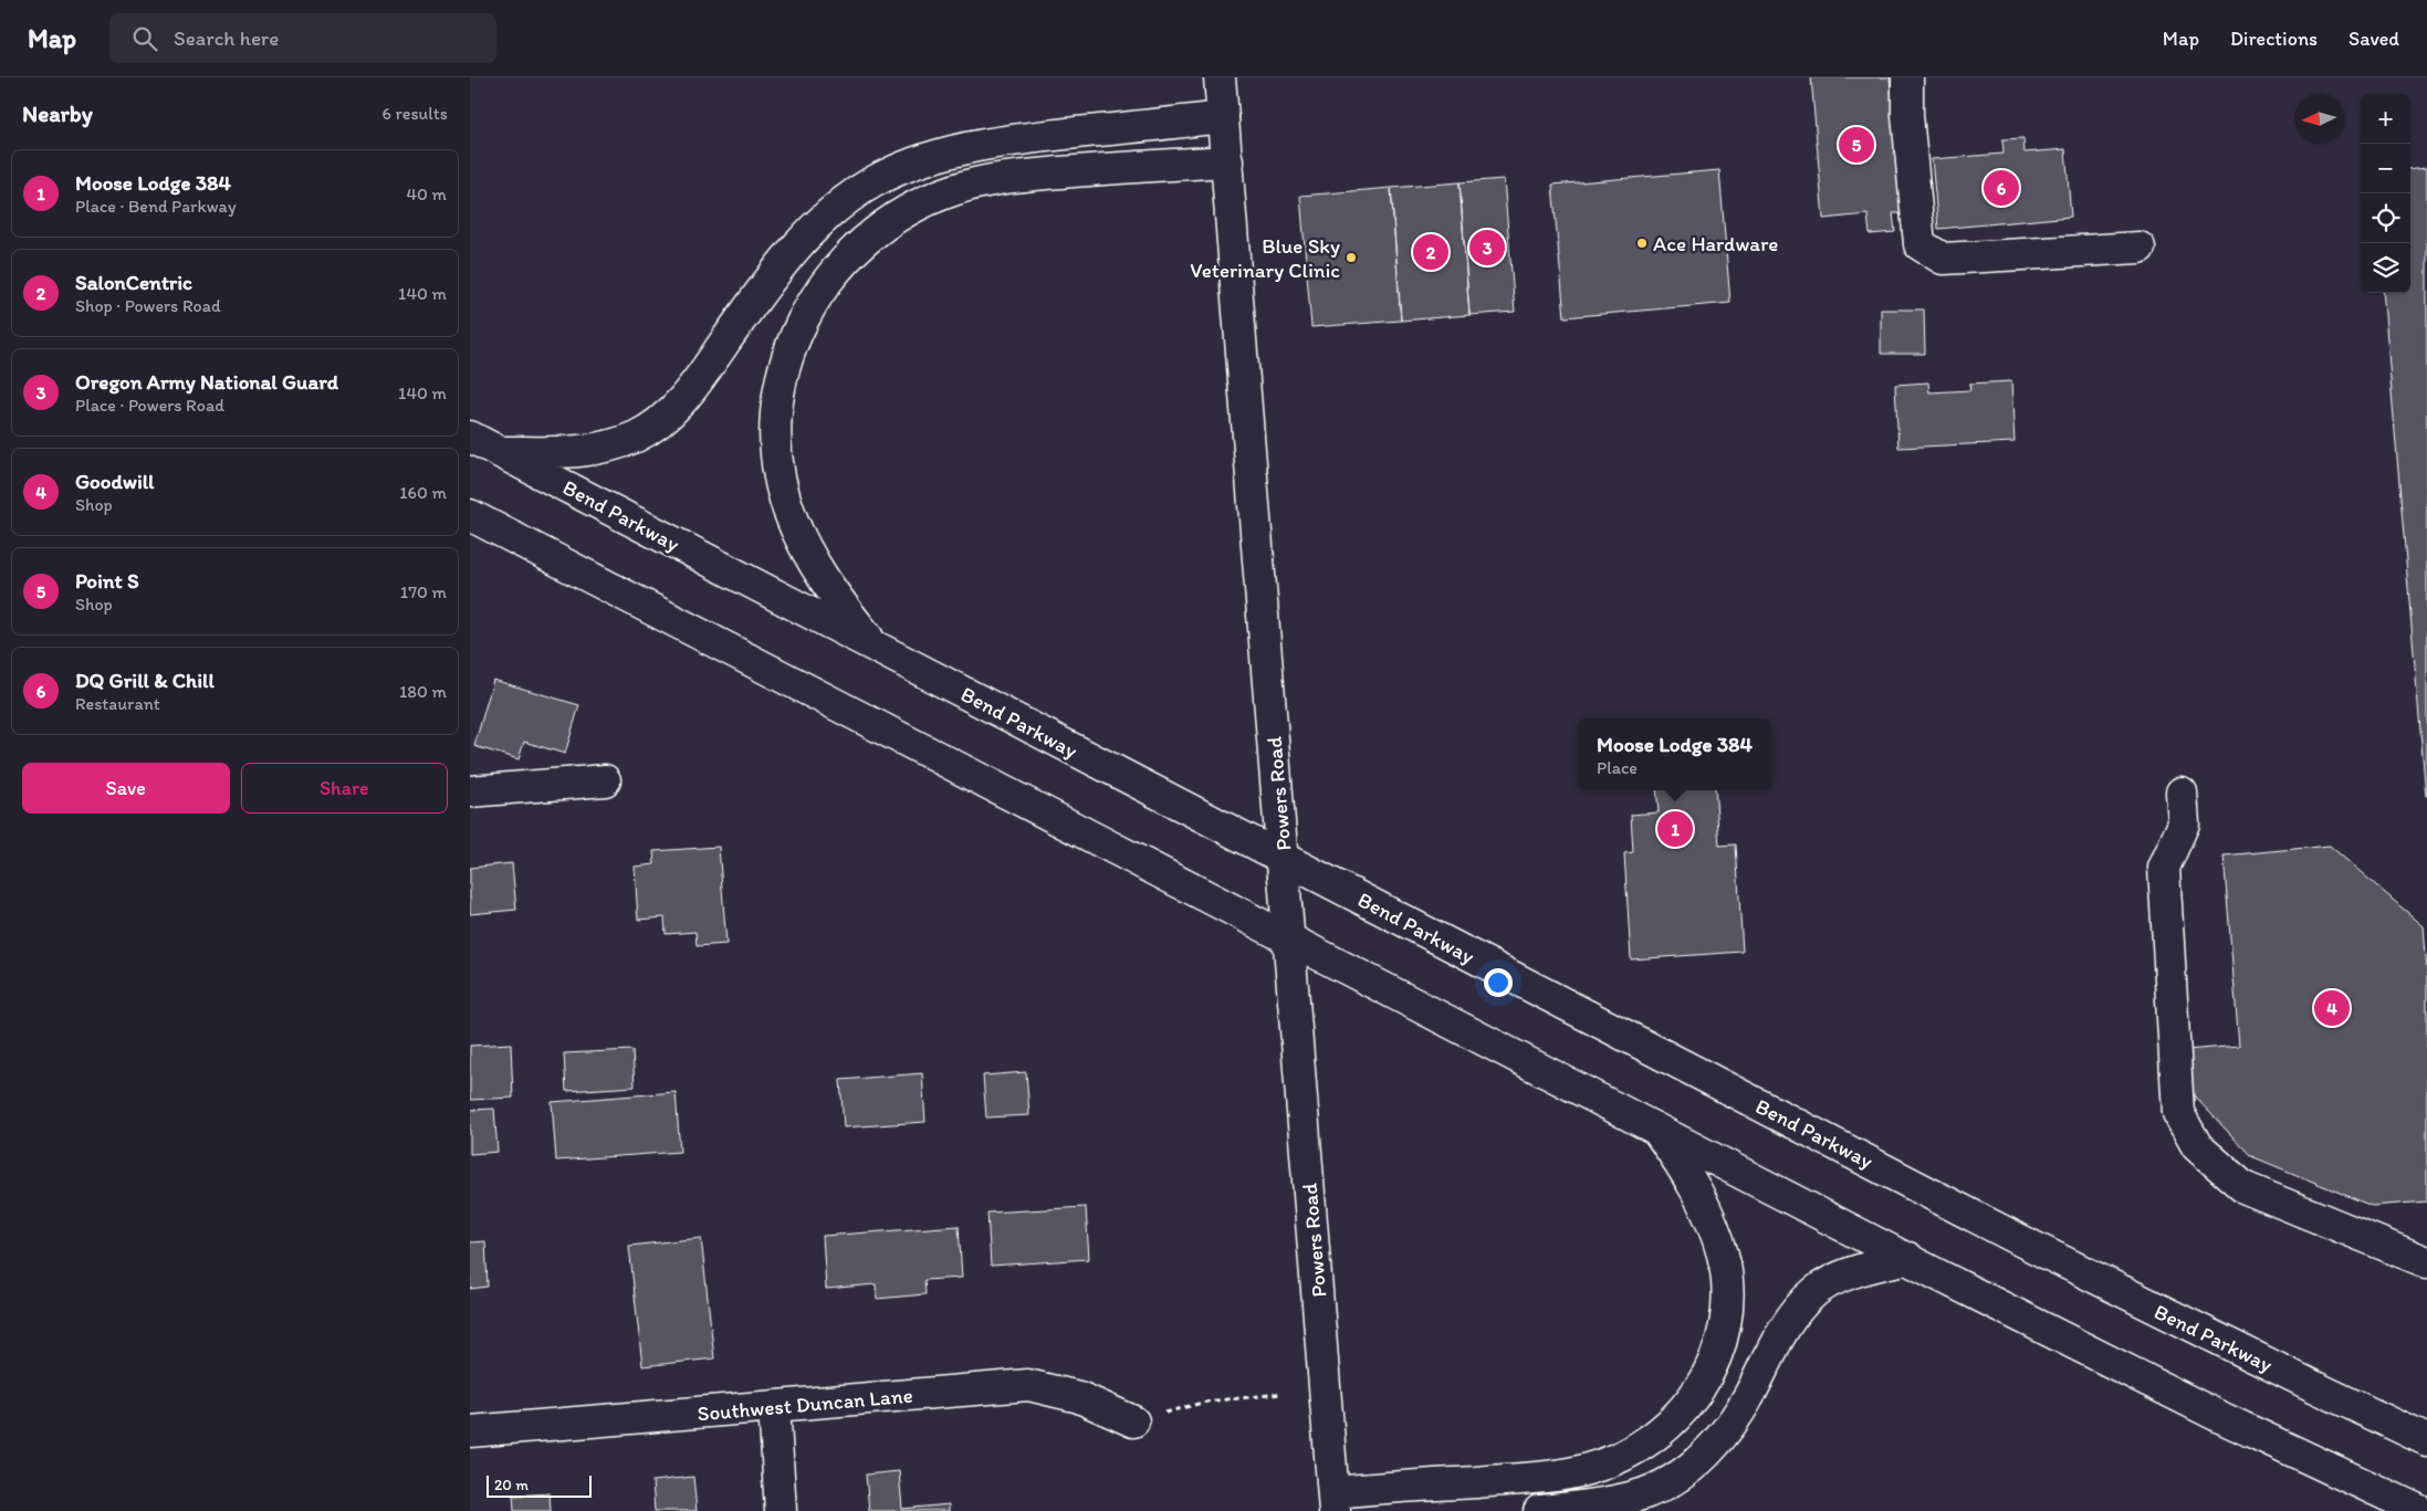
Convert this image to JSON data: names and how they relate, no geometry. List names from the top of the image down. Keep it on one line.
{"streets":{"main road":["Bend Parkway","Powers Road","Southwest Duncan Lane"]},"crossings":[["Bend Parkway","Powers Road"]],"places":["Ace Hardware","Blue Sky Veterinary Clinic"],"scale_bar":"20 m","north":"left","page":{"header":"Map","search":"Search here","nav":["Map","Directions","Saved"],"heading":["Nearby","6 results"],"map_buttons":["+","−"],"pins":["5","6","3","2","1","4"],"list":[{"mark":"1","name":"Moose Lodge 384","note":"Place · Bend Parkway","value":"40 m"},{"mark":"2","name":"SalonCentric","note":"Shop · Powers Road","value":"140 m"},{"mark":"3","name":"Oregon Army National Guard","note":"Place · Powers Road","value":"140 m"},{"mark":"4","name":"Goodwill","note":"Shop","value":"160 m"},{"mark":"5","name":"Point S","note":"Shop","value":"170 m"},{"mark":"6","name":"DQ Grill & Chill","note":"Restaurant","value":"180 m"}],"popup":["Moose Lodge 384","Place"],"buttons":["Save","Share"],"scale":"20 m"}}
